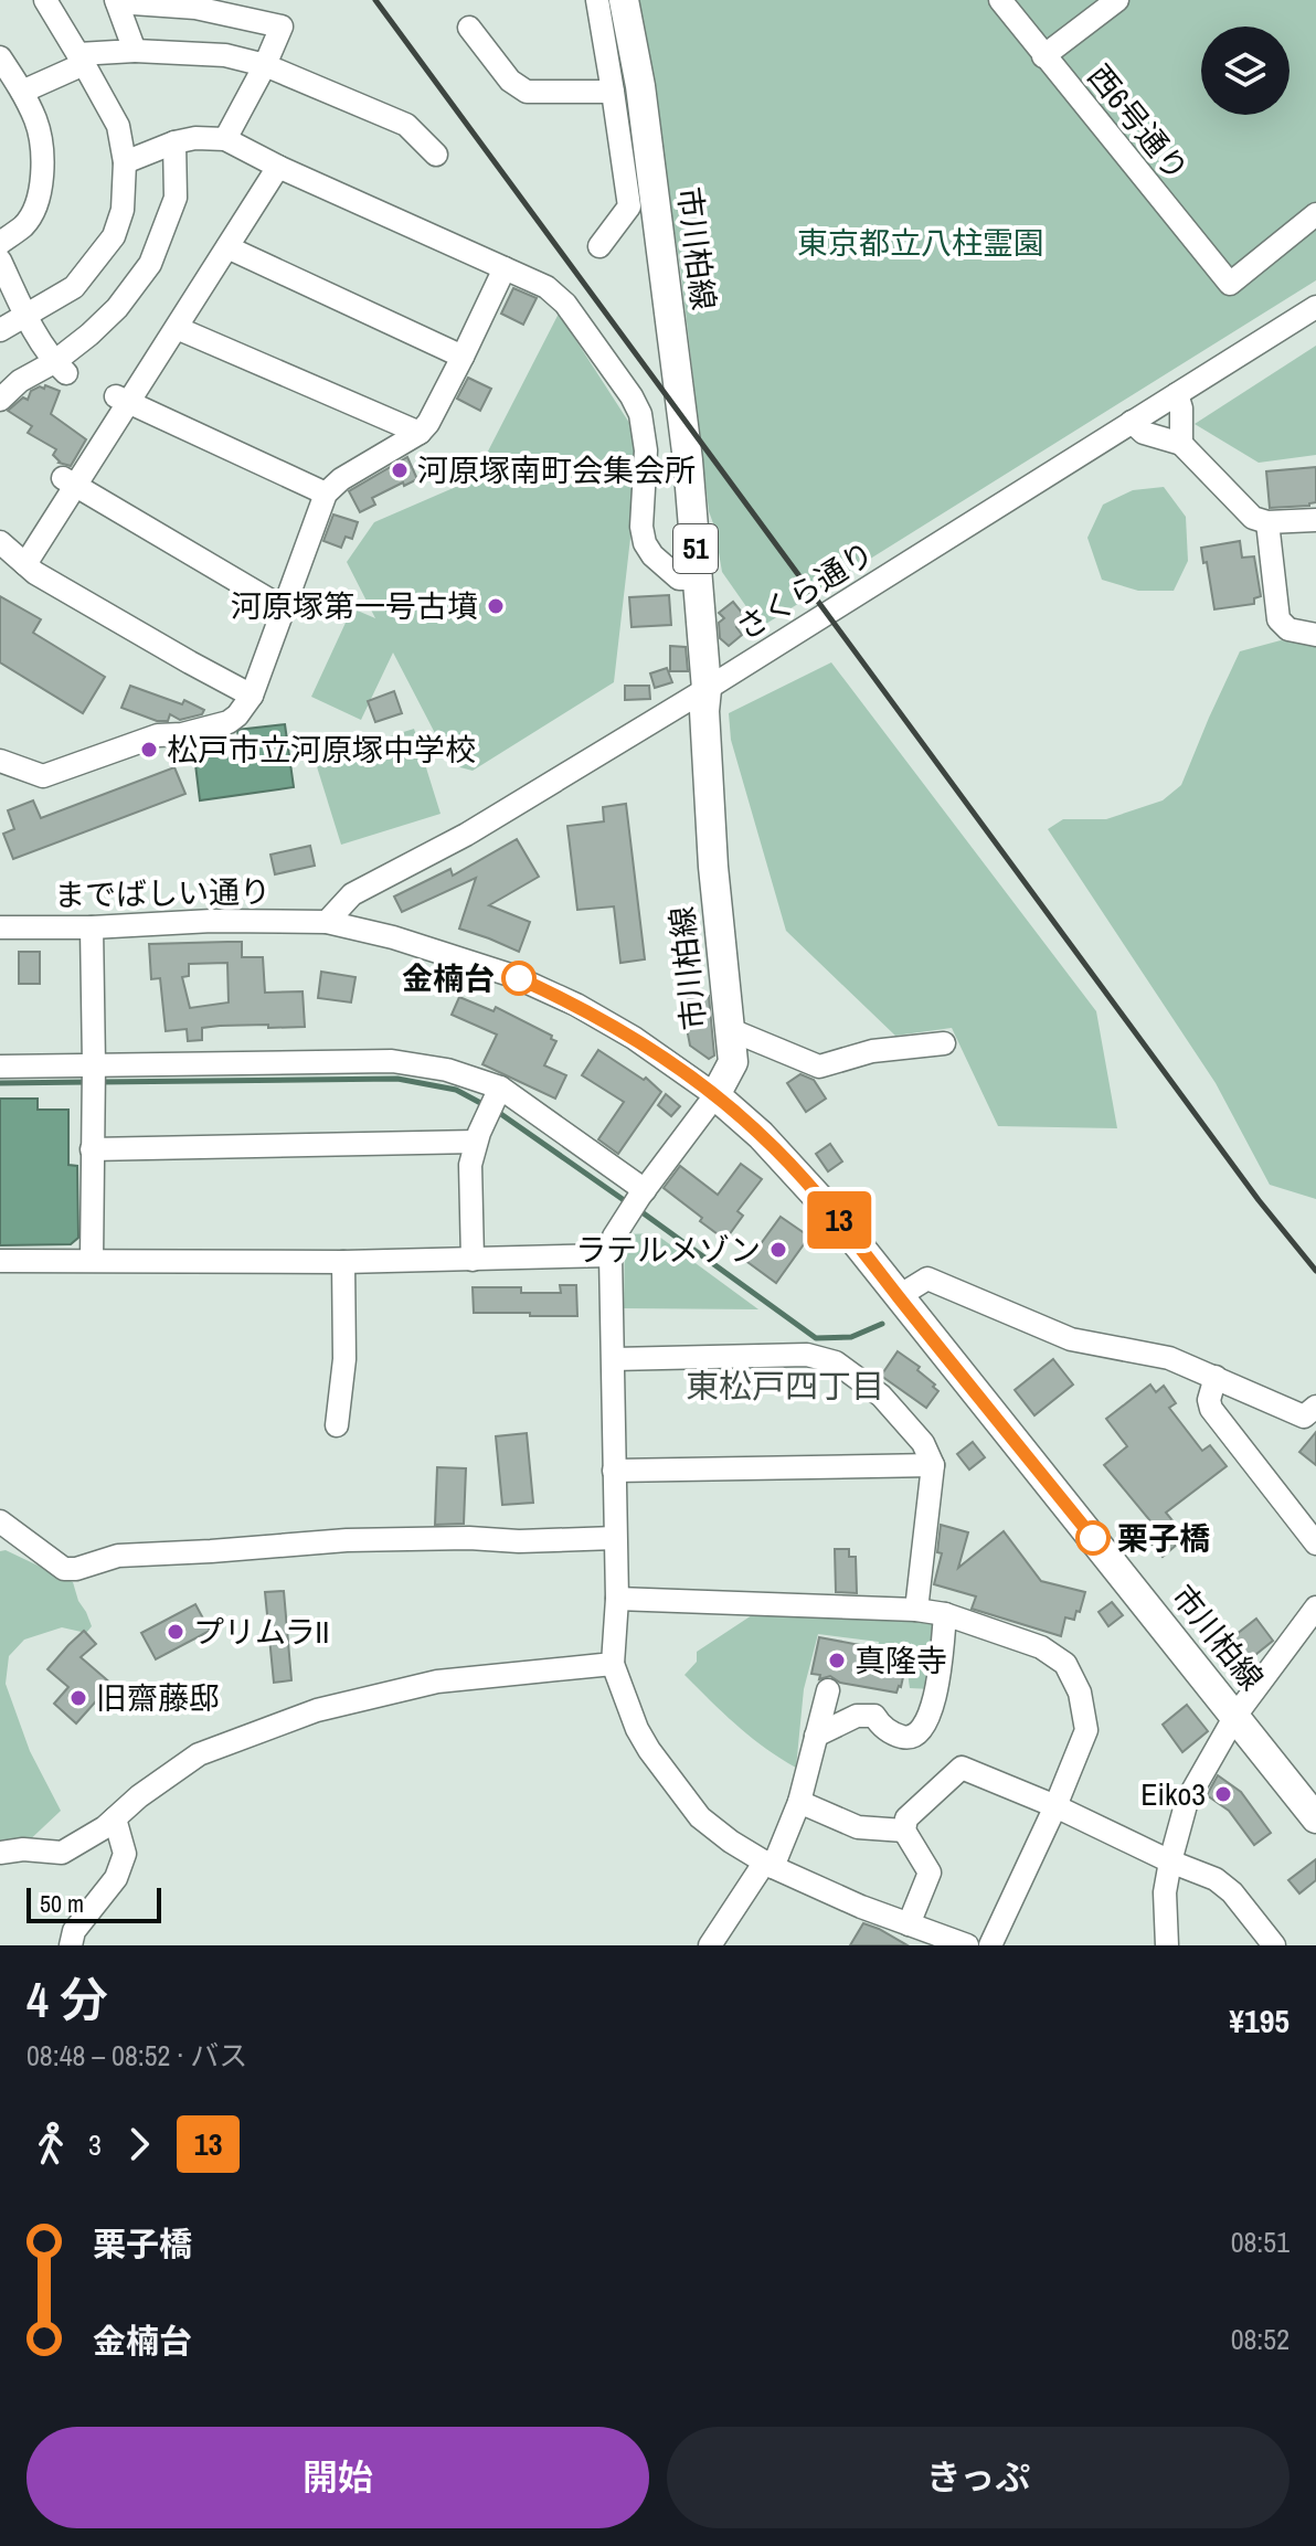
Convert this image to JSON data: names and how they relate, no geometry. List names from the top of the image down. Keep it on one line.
{"streets":{"main road":["市川柏線","51"],"street":["西6号通り","さくら通り","までばしい通り"]},"crossings":[["市川柏線","さくら通り"],["市川柏線","までばしい通り"],["さくら通り","までばしい通り"]],"districts":["東松戸四丁目"],"parks":["東京都立八柱霊園"],"places":["河原塚南町会集会所","河原塚第一号古墳","松戸市立河原塚中学校","金楠台","ラテルメゾン","栗子橋","プリムラII","真隆寺","旧齋藤邸","Eiko3"],"lines":["bus line 13"],"scale_bar":"50 m","page":{"on_map":"13","scale":"50 m","heading":["4 分","08:48 – 08:52 · バス","¥195"],"legs":["3","13"],"list":[{"name":"栗子橋","value":"08:51"},{"name":"金楠台","value":"08:52"}],"buttons":["開始","きっぷ"]}}
